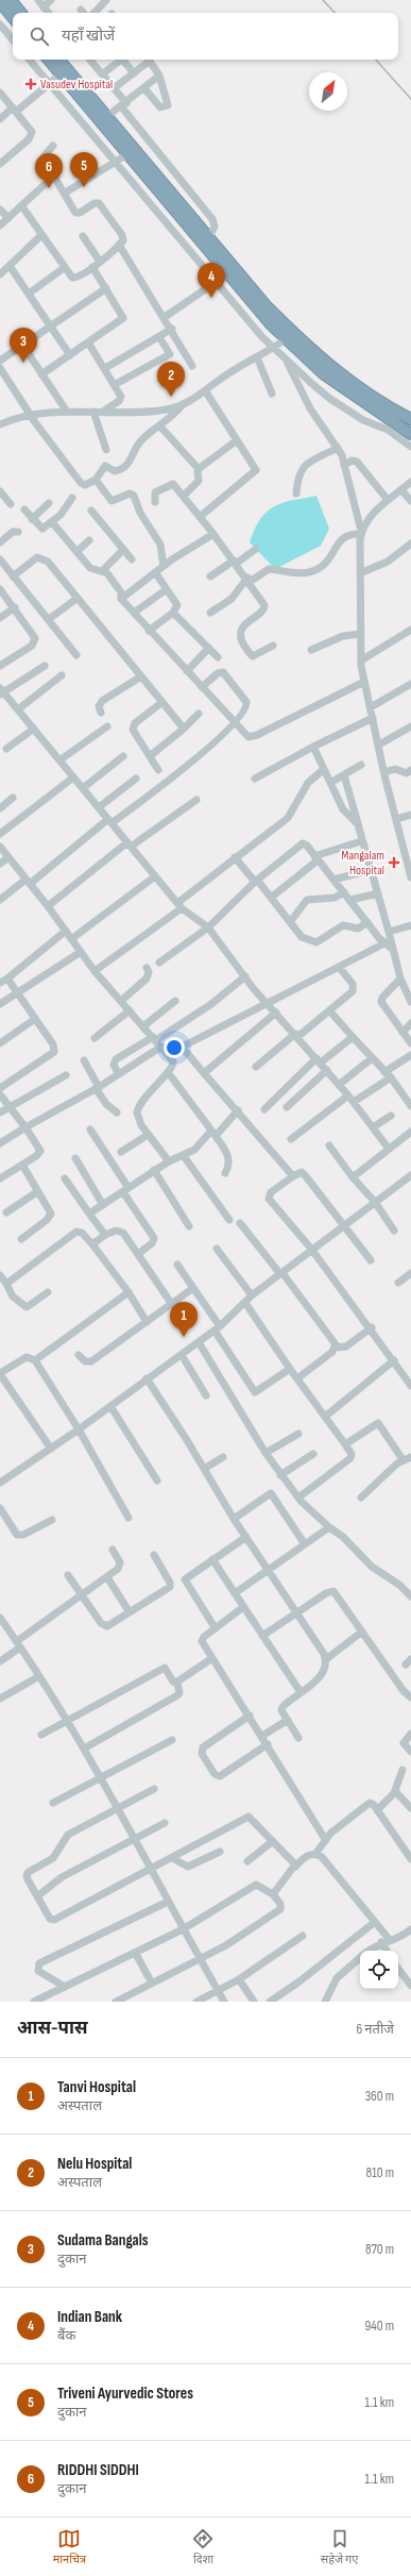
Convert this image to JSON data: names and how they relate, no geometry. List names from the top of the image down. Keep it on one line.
{"places":{"health":["Vasudev Hospital","Mangalam Hospital"]},"north":"top right","page":{"search":"यहाँ खोजें","pins":["5","6","4","3","2","1"],"heading":["आस-पास","6 नतीजे"],"list":[{"mark":"1","name":"Tanvi Hospital","note":"अस्पताल","value":"360 m"},{"mark":"2","name":"Nelu Hospital","note":"अस्पताल","value":"810 m"},{"mark":"3","name":"Sudama Bangals","note":"दुकान","value":"870 m"},{"mark":"4","name":"Indian Bank","note":"बैंक","value":"940 m"},{"mark":"5","name":"Triveni Ayurvedic Stores","note":"दुकान","value":"1.1 km"},{"mark":"6","name":"RIDDHI SIDDHI","note":"दुकान","value":"1.1 km"}],"nav":["मानचित्र","दिशा","सहेजे गए"]}}
